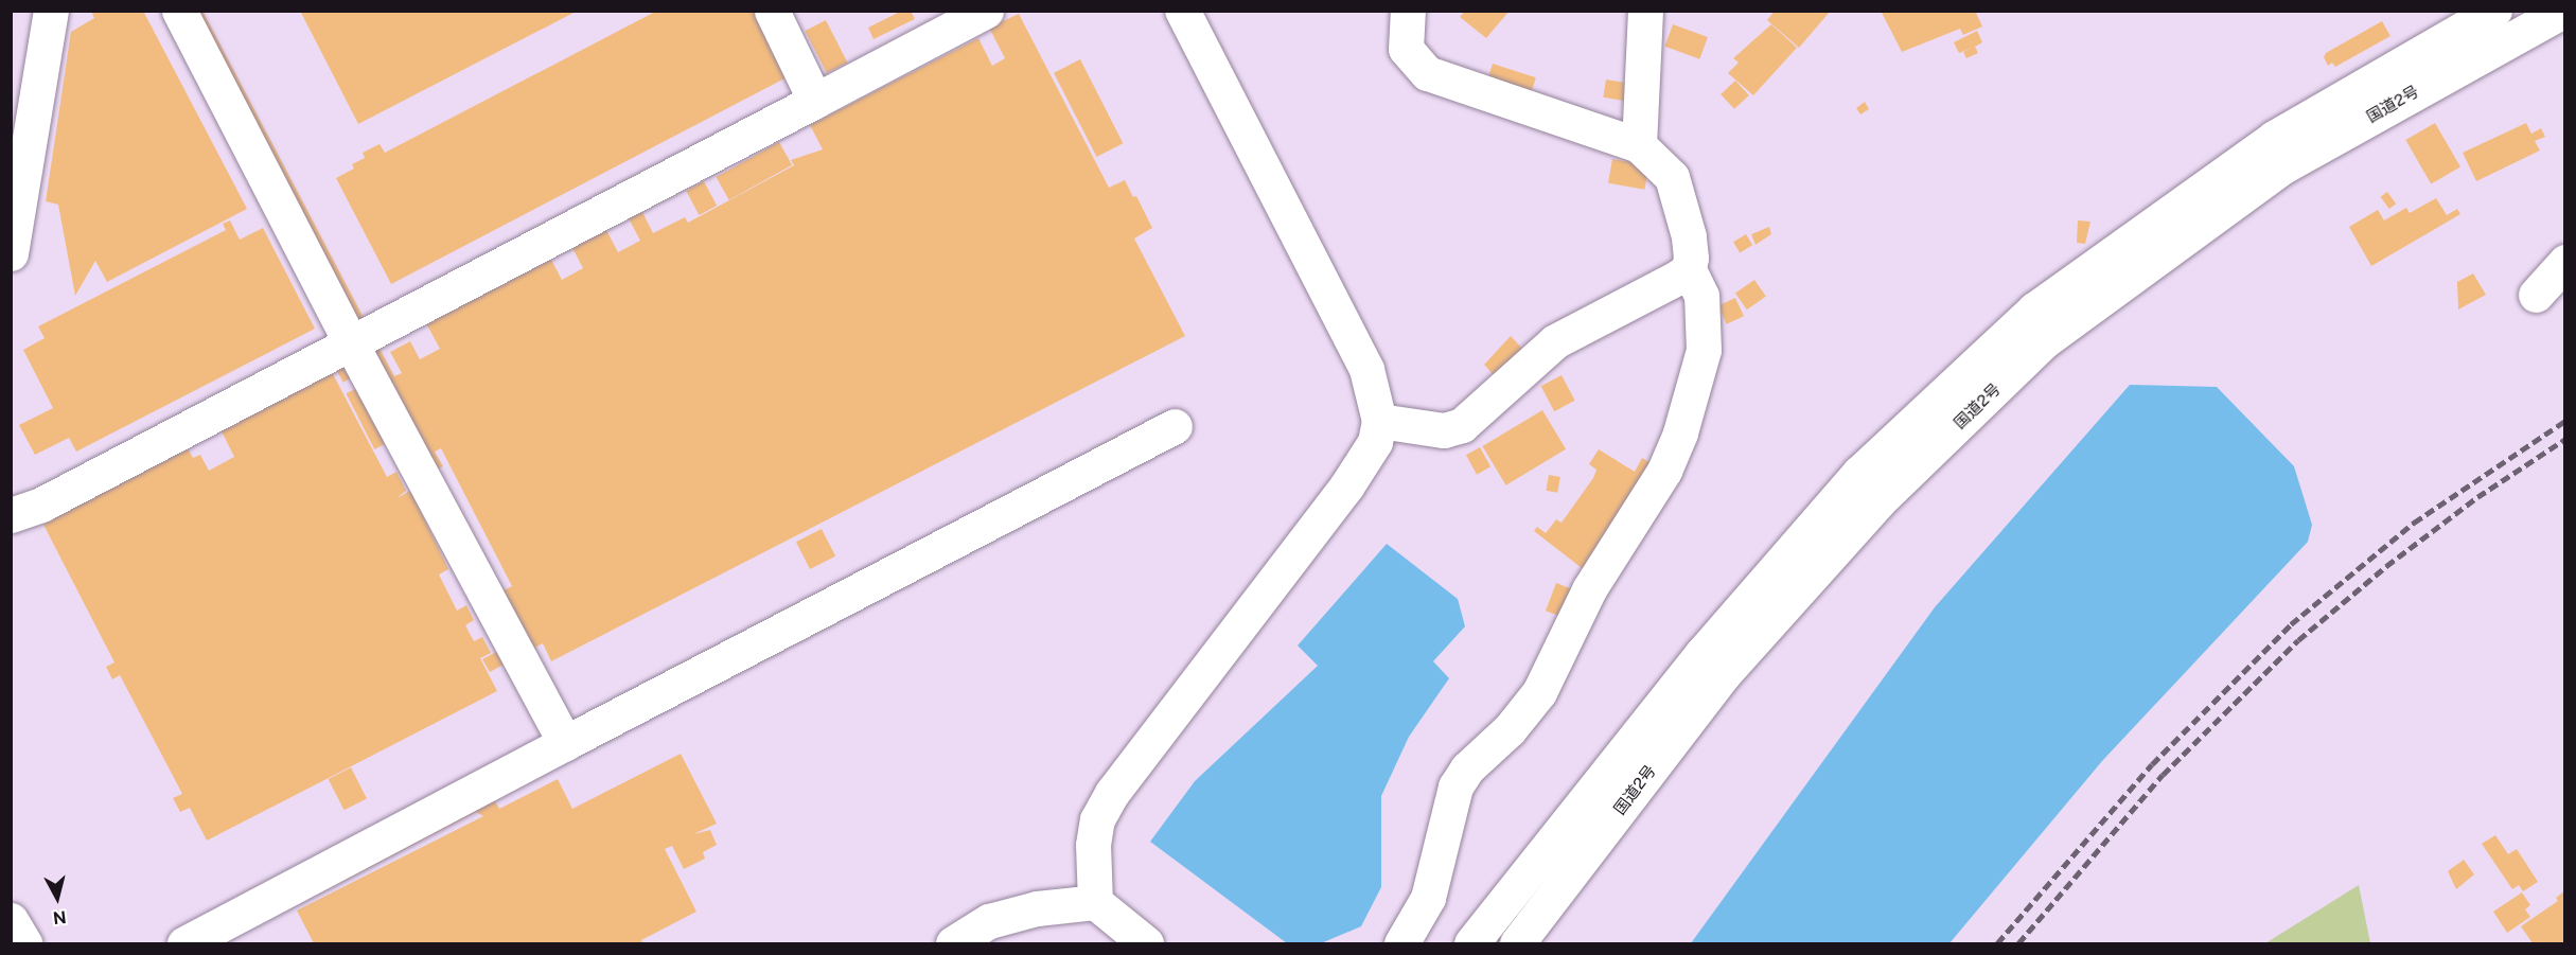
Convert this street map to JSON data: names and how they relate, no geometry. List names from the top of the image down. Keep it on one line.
{"streets":{"main road":["国道2号"]},"north":"bottom"}
